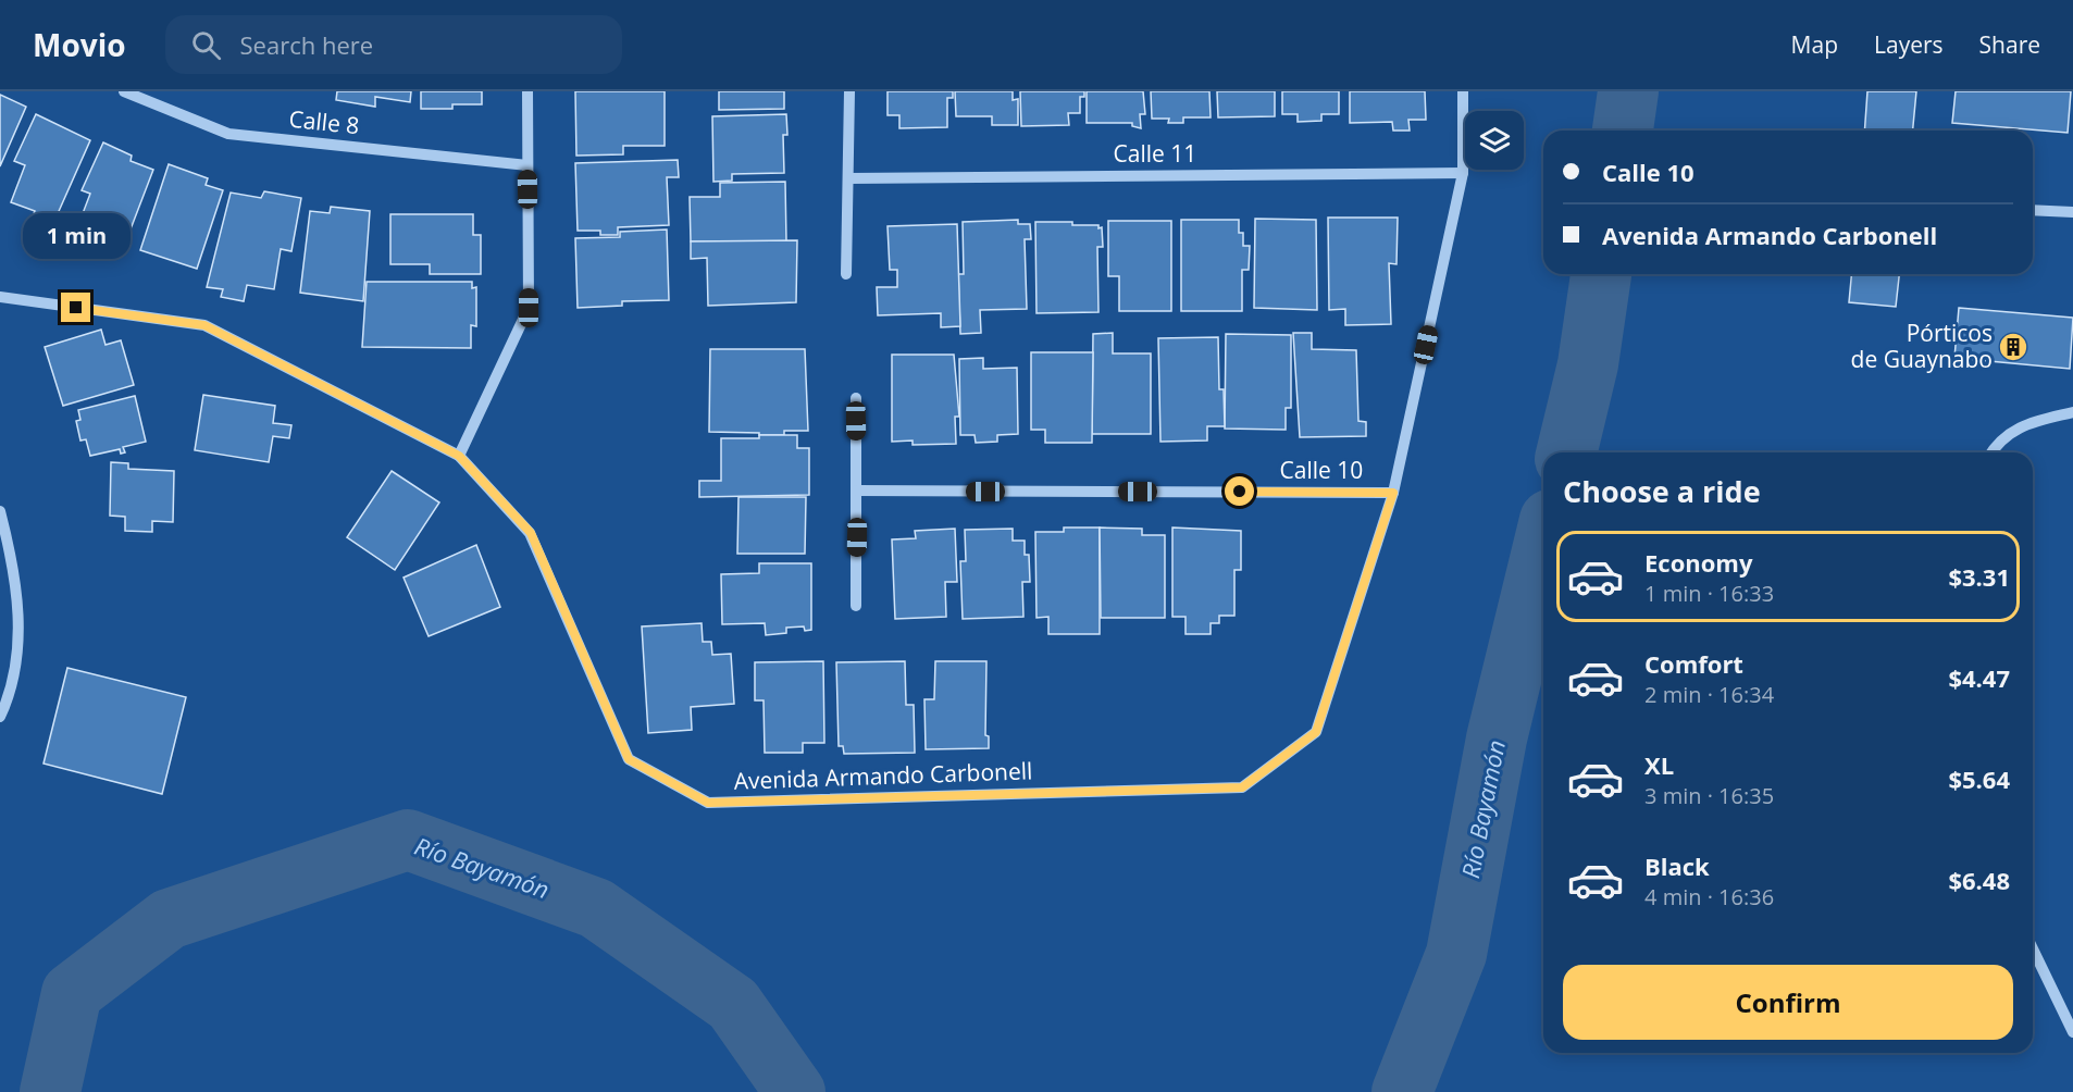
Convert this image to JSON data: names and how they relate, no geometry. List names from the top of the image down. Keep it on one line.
{"streets":{"street":["Calle 8","Calle 11","Calle 10","Avenida Armando Carbonell"]},"crossings":[["Calle 11","Avenida Armando Carbonell"],["Calle 10","Avenida Armando Carbonell"]],"water":["Río Bayamón"],"places":{"building":["Pórticos de Guaynabo"]},"page":{"header":"Movio","search":"Search here","nav":["Map","Layers","Share"],"banner":["Calle 10","Avenida Armando Carbonell"],"bubble":"1 min","heading":"Choose a ride","list":[{"name":"Economy","note":"1 min · 16:33","value":"$3.31"},{"name":"Comfort","note":"2 min · 16:34","value":"$4.47"},{"name":"XL","note":"3 min · 16:35","value":"$5.64"},{"name":"Black","note":"4 min · 16:36","value":"$6.48"}],"buttons":"Confirm"}}
